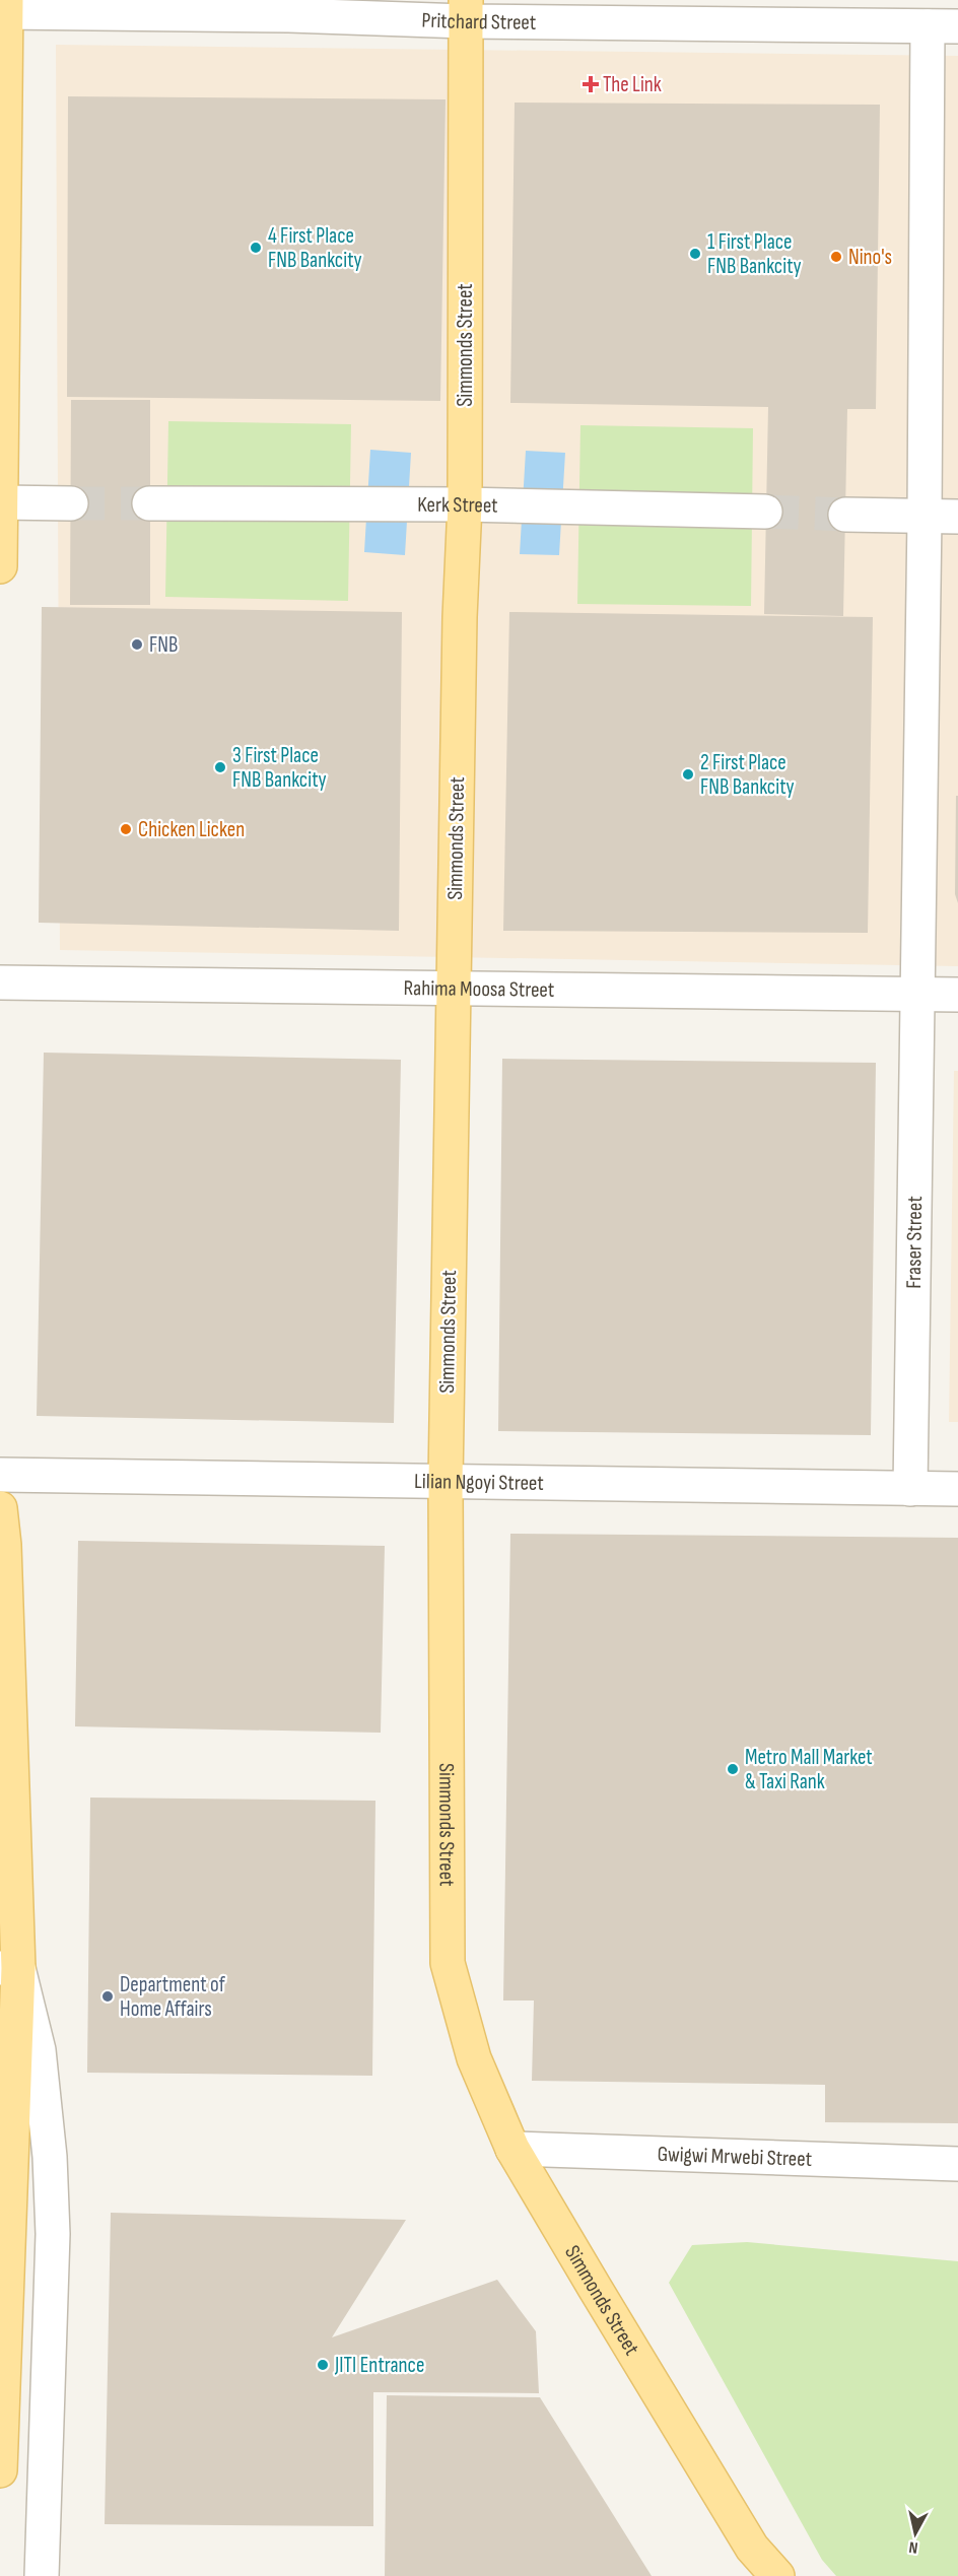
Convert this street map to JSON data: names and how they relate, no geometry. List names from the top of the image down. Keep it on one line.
{"streets":{"main road":["Simmonds Street"],"street":["Pritchard Street","Kerk Street","Rahima Moosa Street","Fraser Street","Lilian Ngoyi Street","Gwigwi Mrwebi Street"]},"crossings":[["Pritchard Street","Simmonds Street"],["Pritchard Street","Fraser Street"],["Simmonds Street","Kerk Street"],["Simmonds Street","Rahima Moosa Street"],["Simmonds Street","Lilian Ngoyi Street"],["Simmonds Street","Gwigwi Mrwebi Street"],["Rahima Moosa Street","Fraser Street"],["Fraser Street","Lilian Ngoyi Street"]],"places":{"health":["The Link"],"other":["4 First Place FNB Bankcity","1 First Place FNB Bankcity","Nino's","FNB","3 First Place FNB Bankcity","2 First Place FNB Bankcity","Chicken Licken","Metro Mall Market & Taxi Rank","Department of Home Affairs","JITI Entrance"]},"north":"bottom"}
